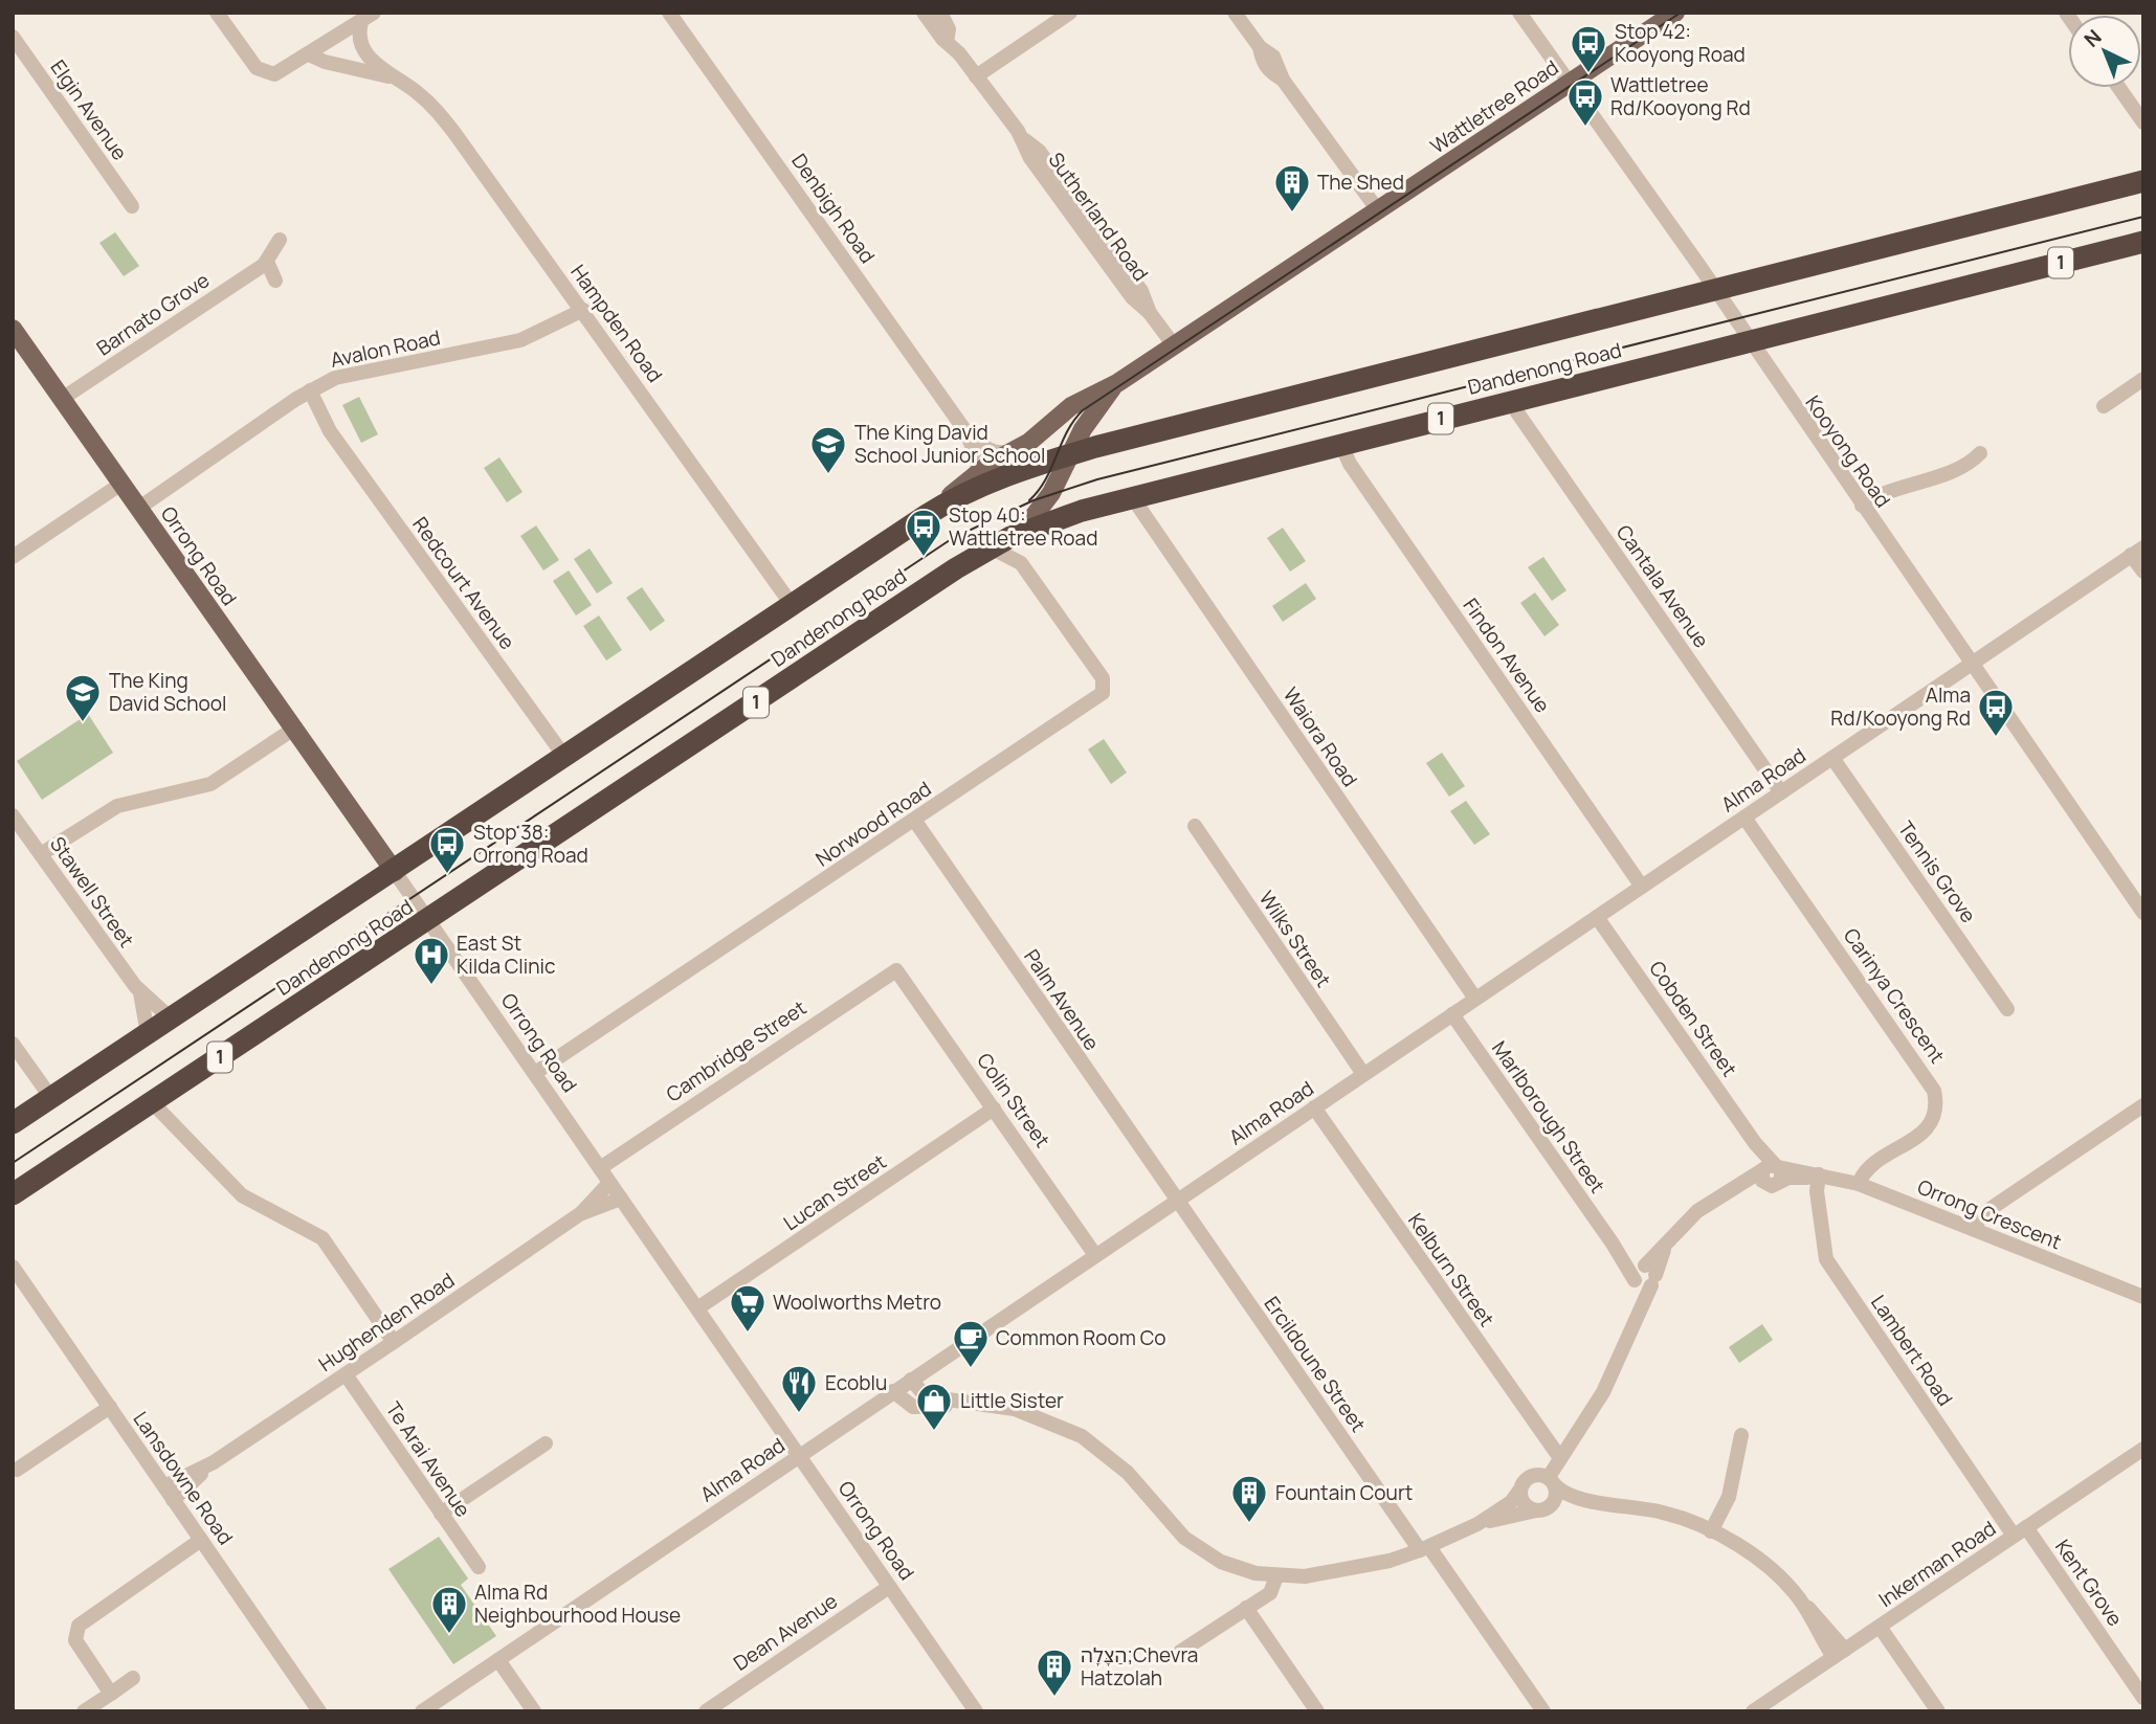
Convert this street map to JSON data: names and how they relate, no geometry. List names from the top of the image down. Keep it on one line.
{"streets":{"highway":["1","Dandenong Road"],"main road":["Wattletree Road","Orrong Road"],"street":["Elgin Avenue","Denbigh Road","Sutherland Road","Barnato Grove","Hampden Road","Avalon Road","Kooyong Road","Redcourt Avenue","Cantala Avenue","Findon Avenue","Waiora Road","Alma Road","Norwood Road","Tennis Grove","Stawell Street","Wilks Street","Carinya Crescent","Palm Avenue","Cobden Street","Cambridge Street","Colin Street","Marlborough Street","Lucan Street","Orrong Crescent","Kelburn Street","Hughenden Road","Lambert Road","Ercildoune Street","Te Arai Avenue","Lansdowne Road","Inkerman Road","Kent Grove","Dean Avenue"]},"crossings":[["Wattletree Road","Denbigh Road"],["Wattletree Road","Sutherland Road"],["Wattletree Road","Dandenong Road"],["Wattletree Road","Kooyong Road"],["Barnato Grove","Orrong Road"],["Hampden Road","Avalon Road"],["Hampden Road","Dandenong Road"],["Avalon Road","Orrong Road"],["Avalon Road","Redcourt Avenue"],["Dandenong Road","Kooyong Road"],["Dandenong Road","Orrong Road"],["Dandenong Road","Redcourt Avenue"],["Dandenong Road","Cantala Avenue"],["Dandenong Road","Findon Avenue"],["Dandenong Road","Waiora Road"],["Dandenong Road","Norwood Road"],["Dandenong Road","Stawell Street"],["Kooyong Road","Alma Road"],["Orrong Road","Alma Road"],["Orrong Road","Norwood Road"],["Orrong Road","Cambridge Street"],["Orrong Road","Lucan Street"],["Orrong Road","Hughenden Road"],["Orrong Road","Dean Avenue"],["Cantala Avenue","Alma Road"],["Findon Avenue","Alma Road"],["Waiora Road","Alma Road"],["Alma Road","Tennis Grove"],["Alma Road","Wilks Street"],["Alma Road","Carinya Crescent"],["Alma Road","Palm Avenue"],["Alma Road","Cobden Street"],["Alma Road","Colin Street"],["Alma Road","Marlborough Street"],["Alma Road","Kelburn Street"],["Alma Road","Ercildoune Street"],["Norwood Road","Palm Avenue"],["Carinya Crescent","Orrong Crescent"],["Palm Avenue","Ercildoune Street"],["Cobden Street","Orrong Crescent"],["Cambridge Street","Colin Street"],["Colin Street","Lucan Street"],["Marlborough Street","Orrong Crescent"],["Orrong Crescent","Kelburn Street"],["Orrong Crescent","Lambert Road"],["Hughenden Road","Te Arai Avenue"],["Hughenden Road","Lansdowne Road"],["Lambert Road","Inkerman Road"],["Lambert Road","Kent Grove"],["Inkerman Road","Kent Grove"]],"places":{"bus stop":["Stop 42: Kooyong Road","Wattletree Rd/Kooyong Rd","Stop 40: Wattletree Road","Alma Rd/Kooyong Rd","Stop 38: Orrong Road"],"building":["The Shed","Fountain Court","Alma Rd Neighbourhood House","הַצָּלָה;Chevra Hatzolah"],"school or university":["The King David School Junior School","The King David School"],"hospital":["East St Kilda Clinic"],"supermarket":["Woolworths Metro"],"cafe":["Common Room Co"],"restaurant":["Ecoblu"],"shop":["Little Sister"]},"north":"top left"}
